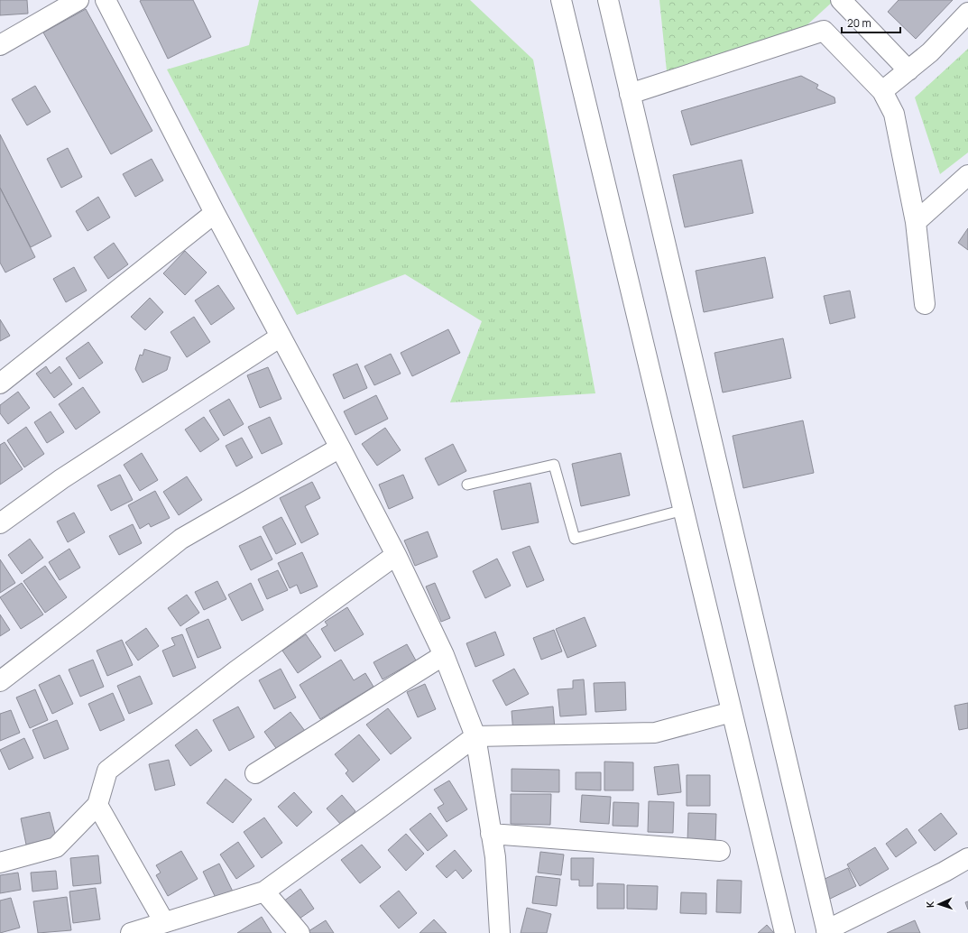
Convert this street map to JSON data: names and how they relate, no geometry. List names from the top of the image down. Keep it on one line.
{"scale_bar":"20 m","north":"left"}
